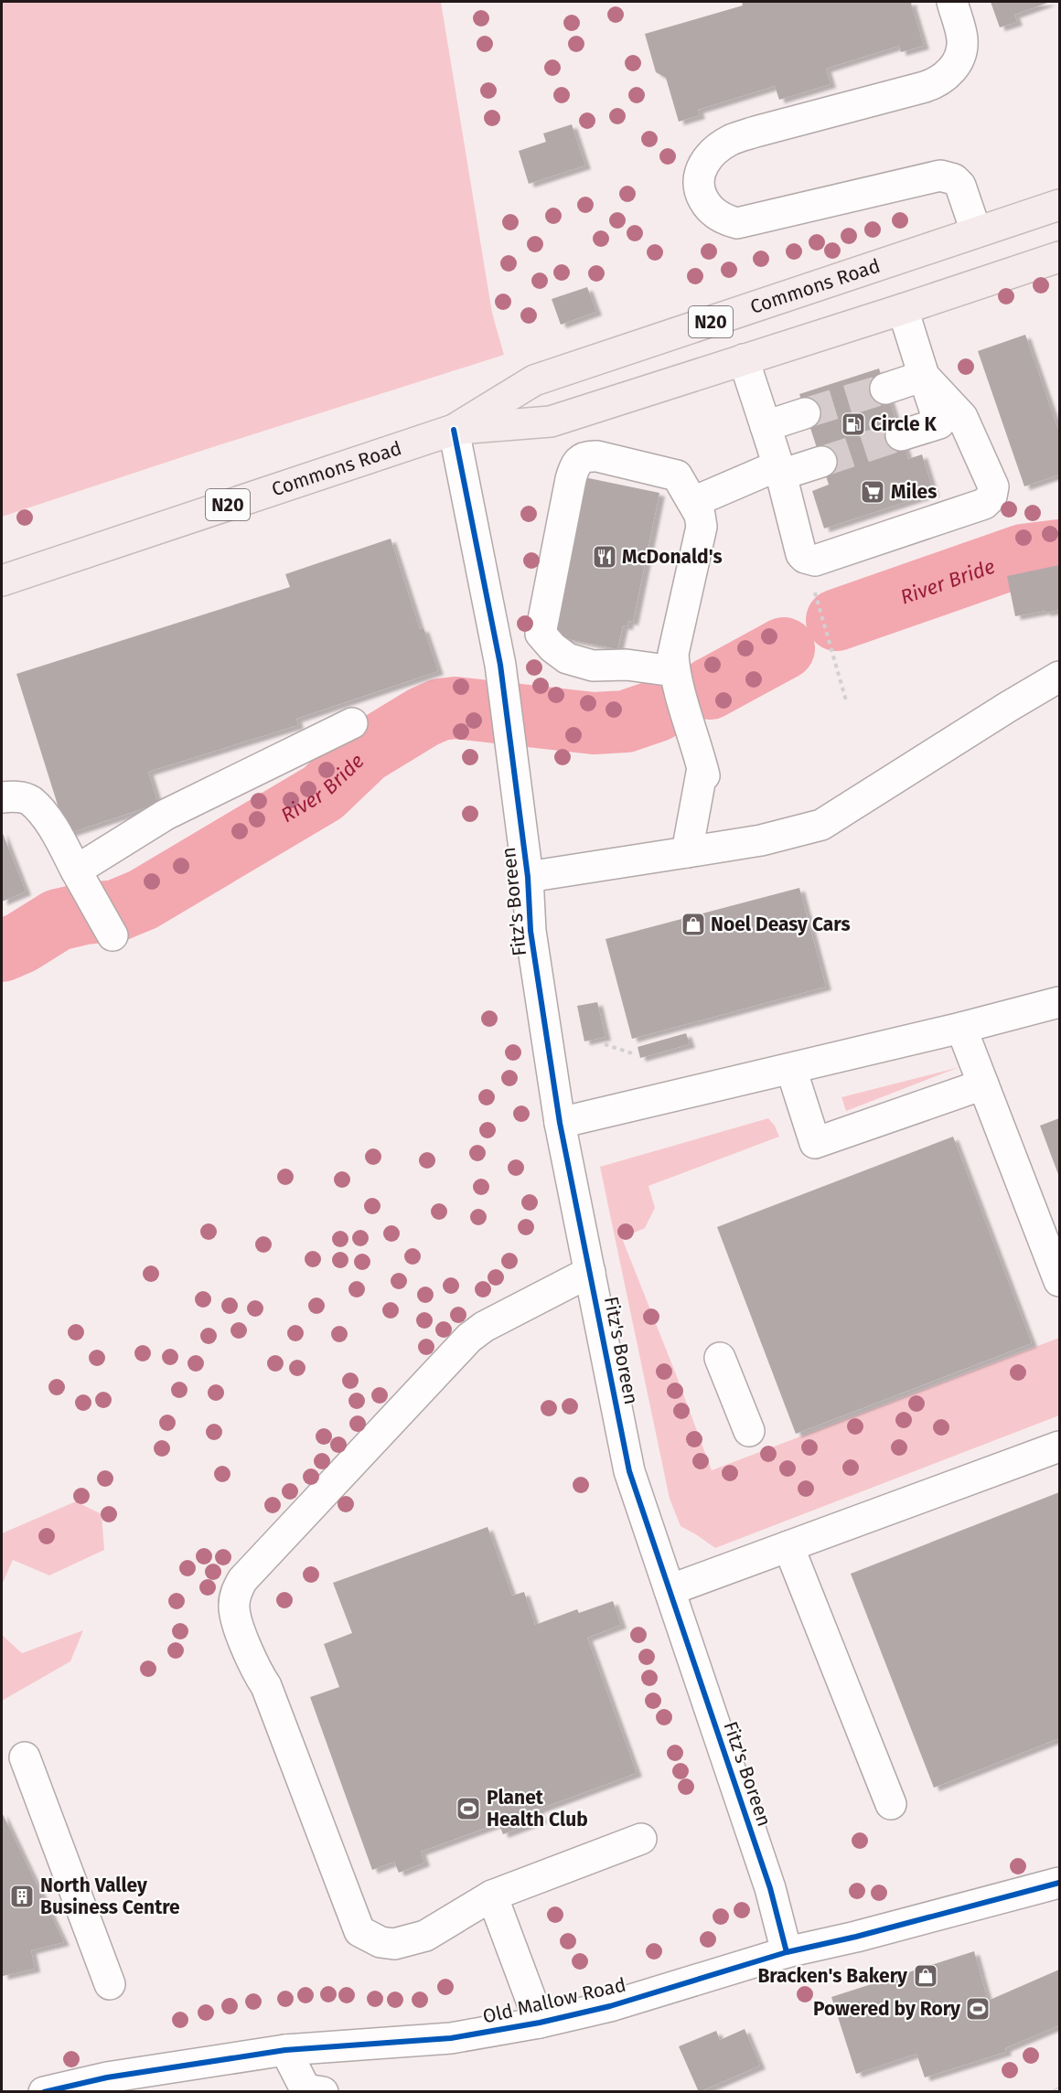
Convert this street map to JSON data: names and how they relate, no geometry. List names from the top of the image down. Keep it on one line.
{"streets":{"highway":["Commons Road","N20"],"street":["Fitz's Boreen","Old Mallow Road"]},"crossings":[["Commons Road","Fitz's Boreen"],["Fitz's Boreen","Old Mallow Road"]],"water":["River Bride"],"places":{"fuel station":["Circle K"],"supermarket":["Miles"],"restaurant":["McDonald's"],"shop":["Noel Deasy Cars","Bracken's Bakery"],"sports":["Planet Health Club","Powered by Rory"],"building":["North Valley Business Centre"]}}
